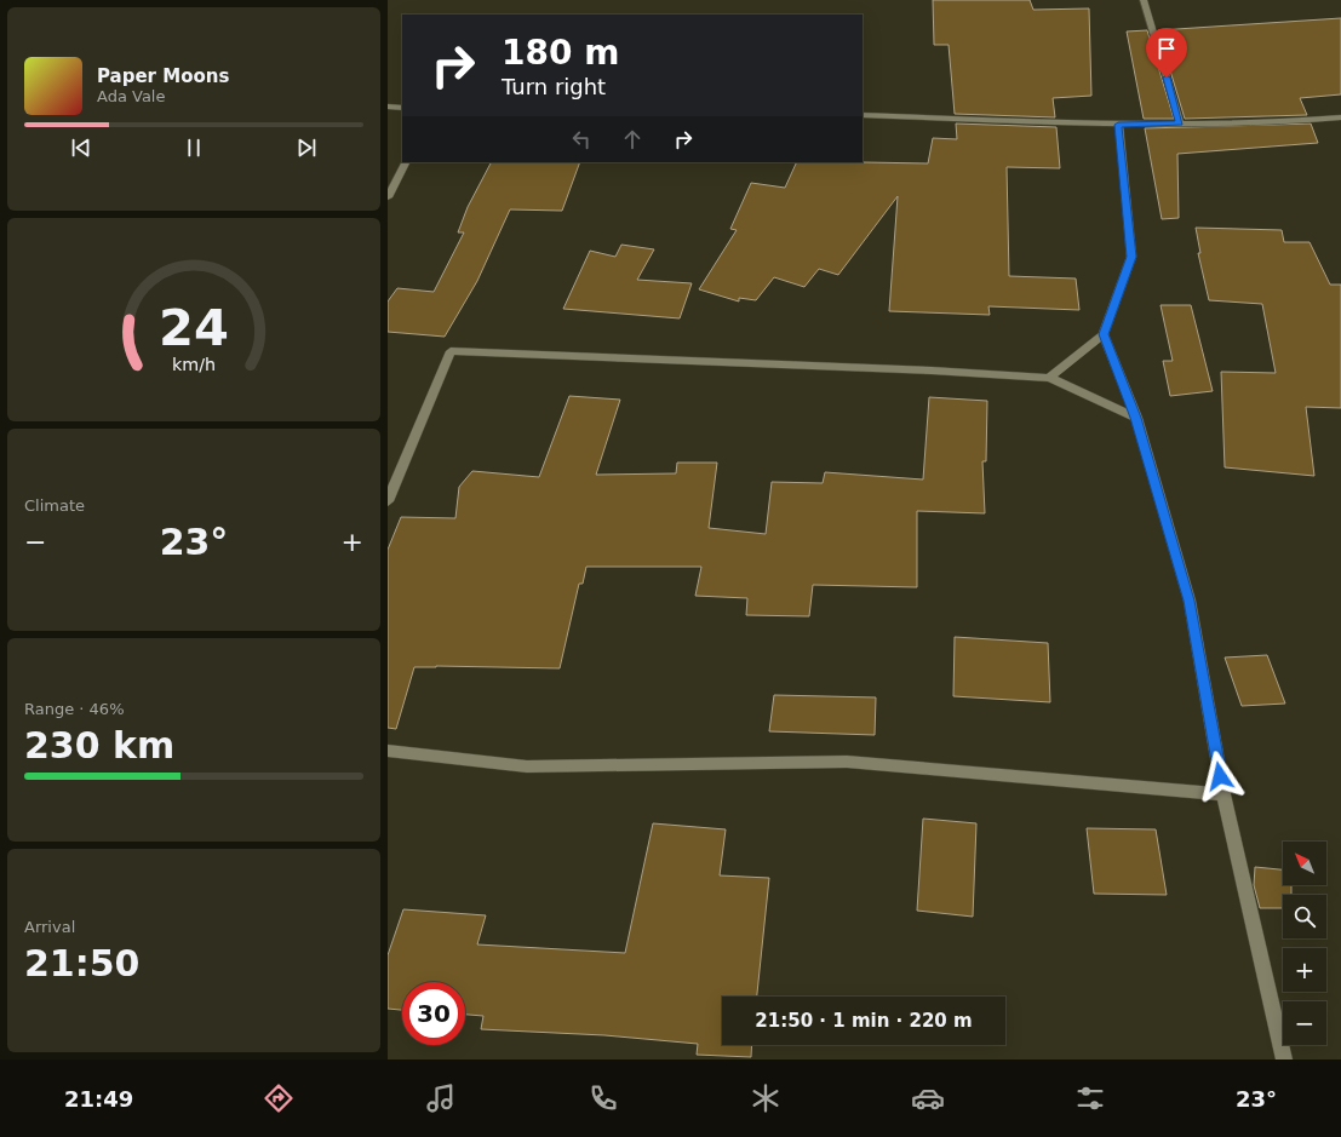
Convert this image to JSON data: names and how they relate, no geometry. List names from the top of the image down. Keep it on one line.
{"north":"top left","page":{"turn":["180 m","Turn right"],"song":["Paper Moons","Ada Vale"],"tile":["Climate",["Range · 46%","230 km"],["Arrival","21:50"]],"heat":["−","23°","+"],"map_buttons":["+","−"],"limit":"30","trip":"21:50 · 1 min · 220 m","tabs":["21:49","23°"],"gauge":["24","km/h"]}}
